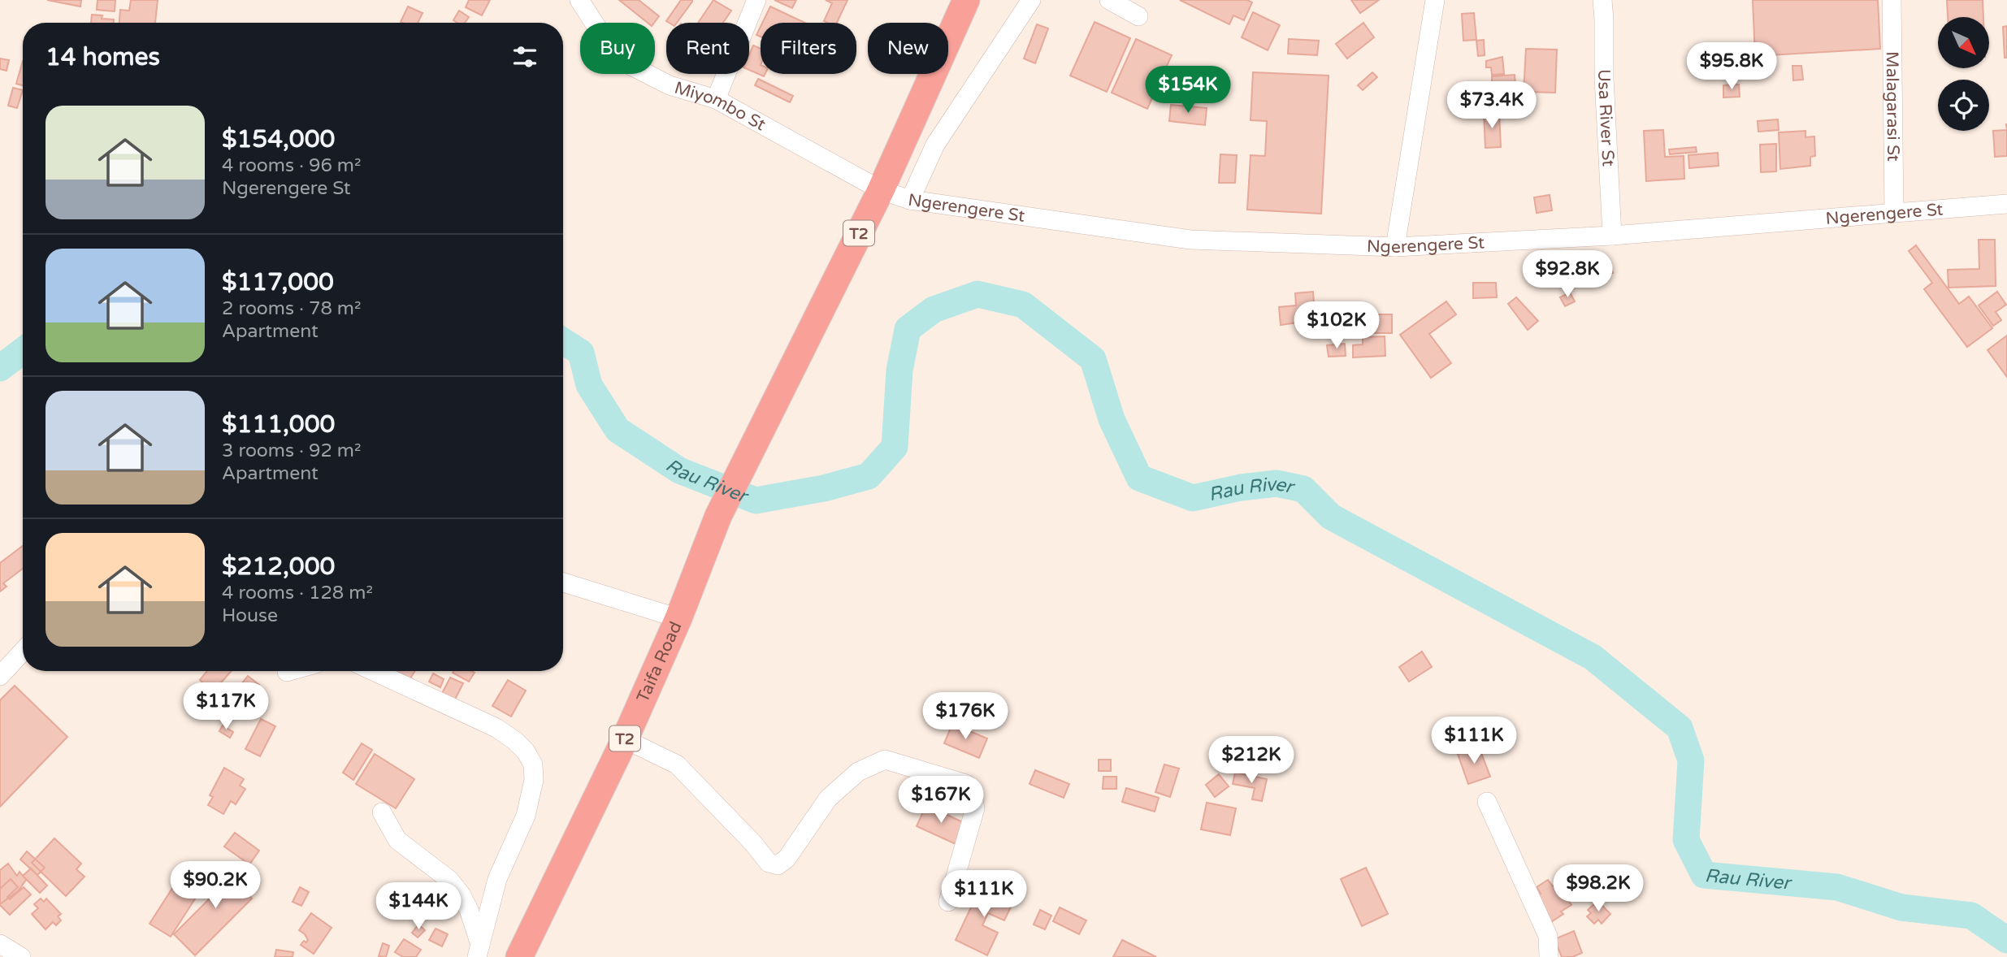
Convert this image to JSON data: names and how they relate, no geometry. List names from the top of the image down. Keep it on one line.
{"streets":{"highway":["T2","Taifa Road"],"street":["Malagarasi St","Miyombo St","Usa River St","Ngerengere St"]},"crossings":[["Malagarasi St","Ngerengere St"],["Miyombo St","Ngerengere St"],["Miyombo St","T2"],["Miyombo St","Taifa Road"],["Usa River St","Ngerengere St"],["Ngerengere St","T2"],["Ngerengere St","Taifa Road"],["T2","Taifa Road"]],"water":["Rau River"],"north":"bottom right","page":{"chip":["Buy","Rent","Filters","New"],"heading":"14 homes","price":["$95.8K","$154K","$73.4K","$92.8K","$102K","$117K","$176K","$111K","$212K","$167K","$90.2K","$98.2K","$111K","$144K"],"list":[{"name":"$154,000","note":"4 rooms · 96 m² · Ngerengere St"},{"name":"$117,000","note":"2 rooms · 78 m² · Apartment"},{"name":"$111,000","note":"3 rooms · 92 m² · Apartment"},{"name":"$212,000","note":"4 rooms · 128 m² · House"}]}}
